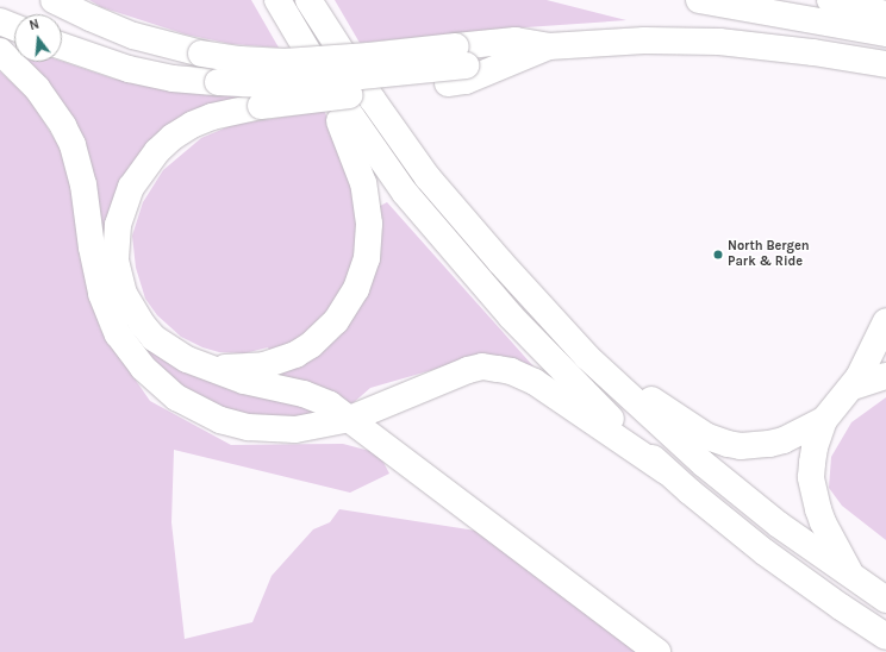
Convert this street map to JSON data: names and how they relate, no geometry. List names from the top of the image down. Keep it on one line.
{"places":["North Bergen Park & Ride"],"north":"top"}
